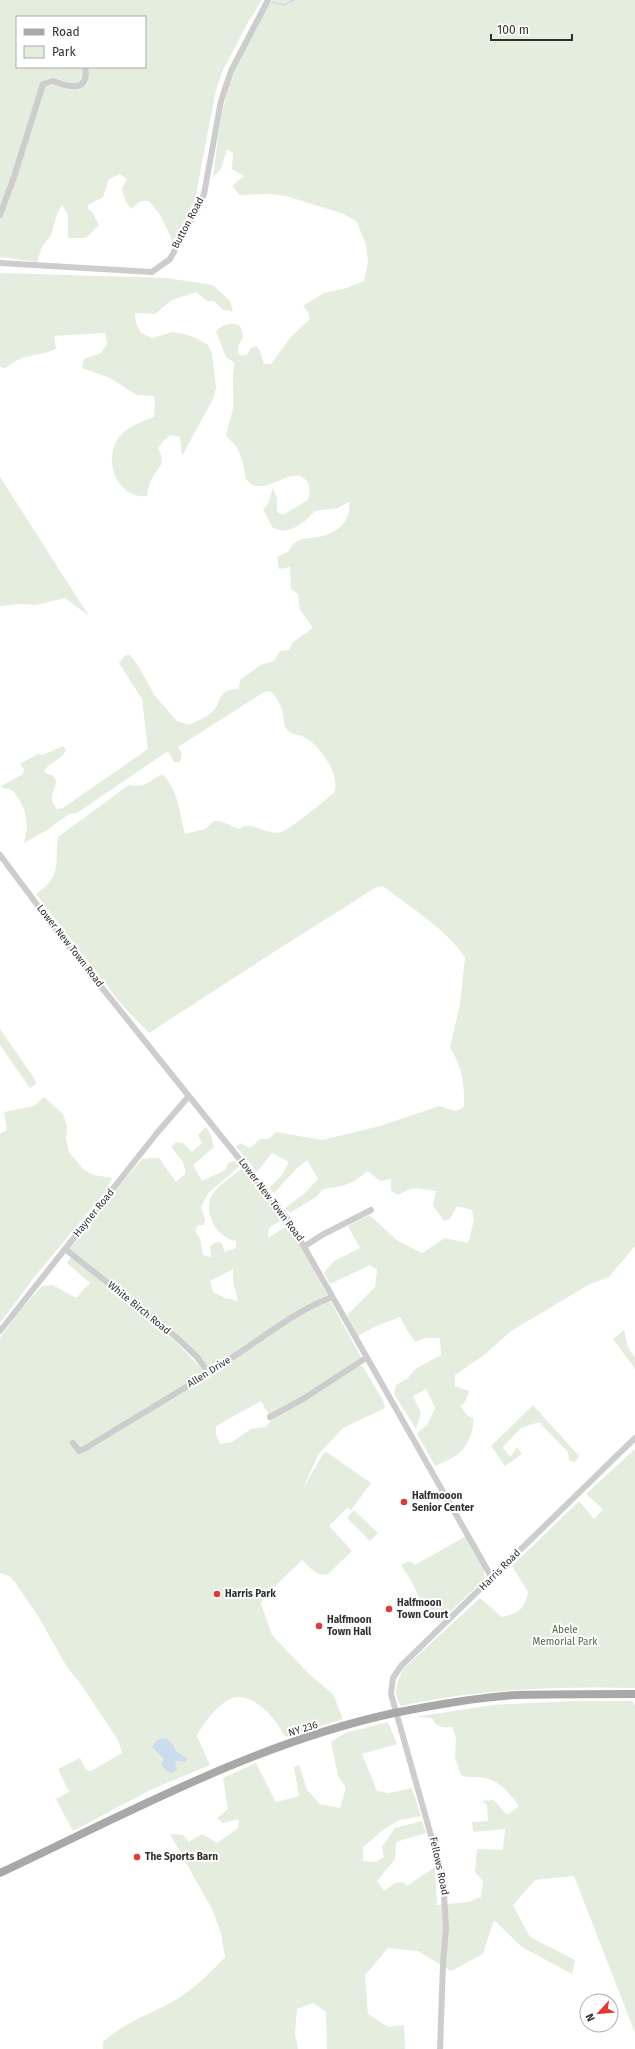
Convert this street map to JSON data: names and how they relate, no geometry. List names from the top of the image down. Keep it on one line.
{"streets":{"main road":["NY 236"],"street":["Button Road","Lower New Town Road","Hayner Road","White Birch Road","Allen Drive","Harris Road","Fellows Road"]},"crossings":[["Lower New Town Road","Hayner Road"],["Lower New Town Road","Allen Drive"],["Lower New Town Road","Harris Road"],["Hayner Road","White Birch Road"],["White Birch Road","Allen Drive"],["Harris Road","NY 236"],["Harris Road","Fellows Road"],["NY 236","Fellows Road"]],"parks":["Abele Memorial Park"],"places":["Halfmooon Senior Center","Harris Park","Halfmoon Town Court","Halfmoon Town Hall","The Sports Barn"],"legend":["Road","Park"],"scale_bar":"100 m","north":"bottom left"}
